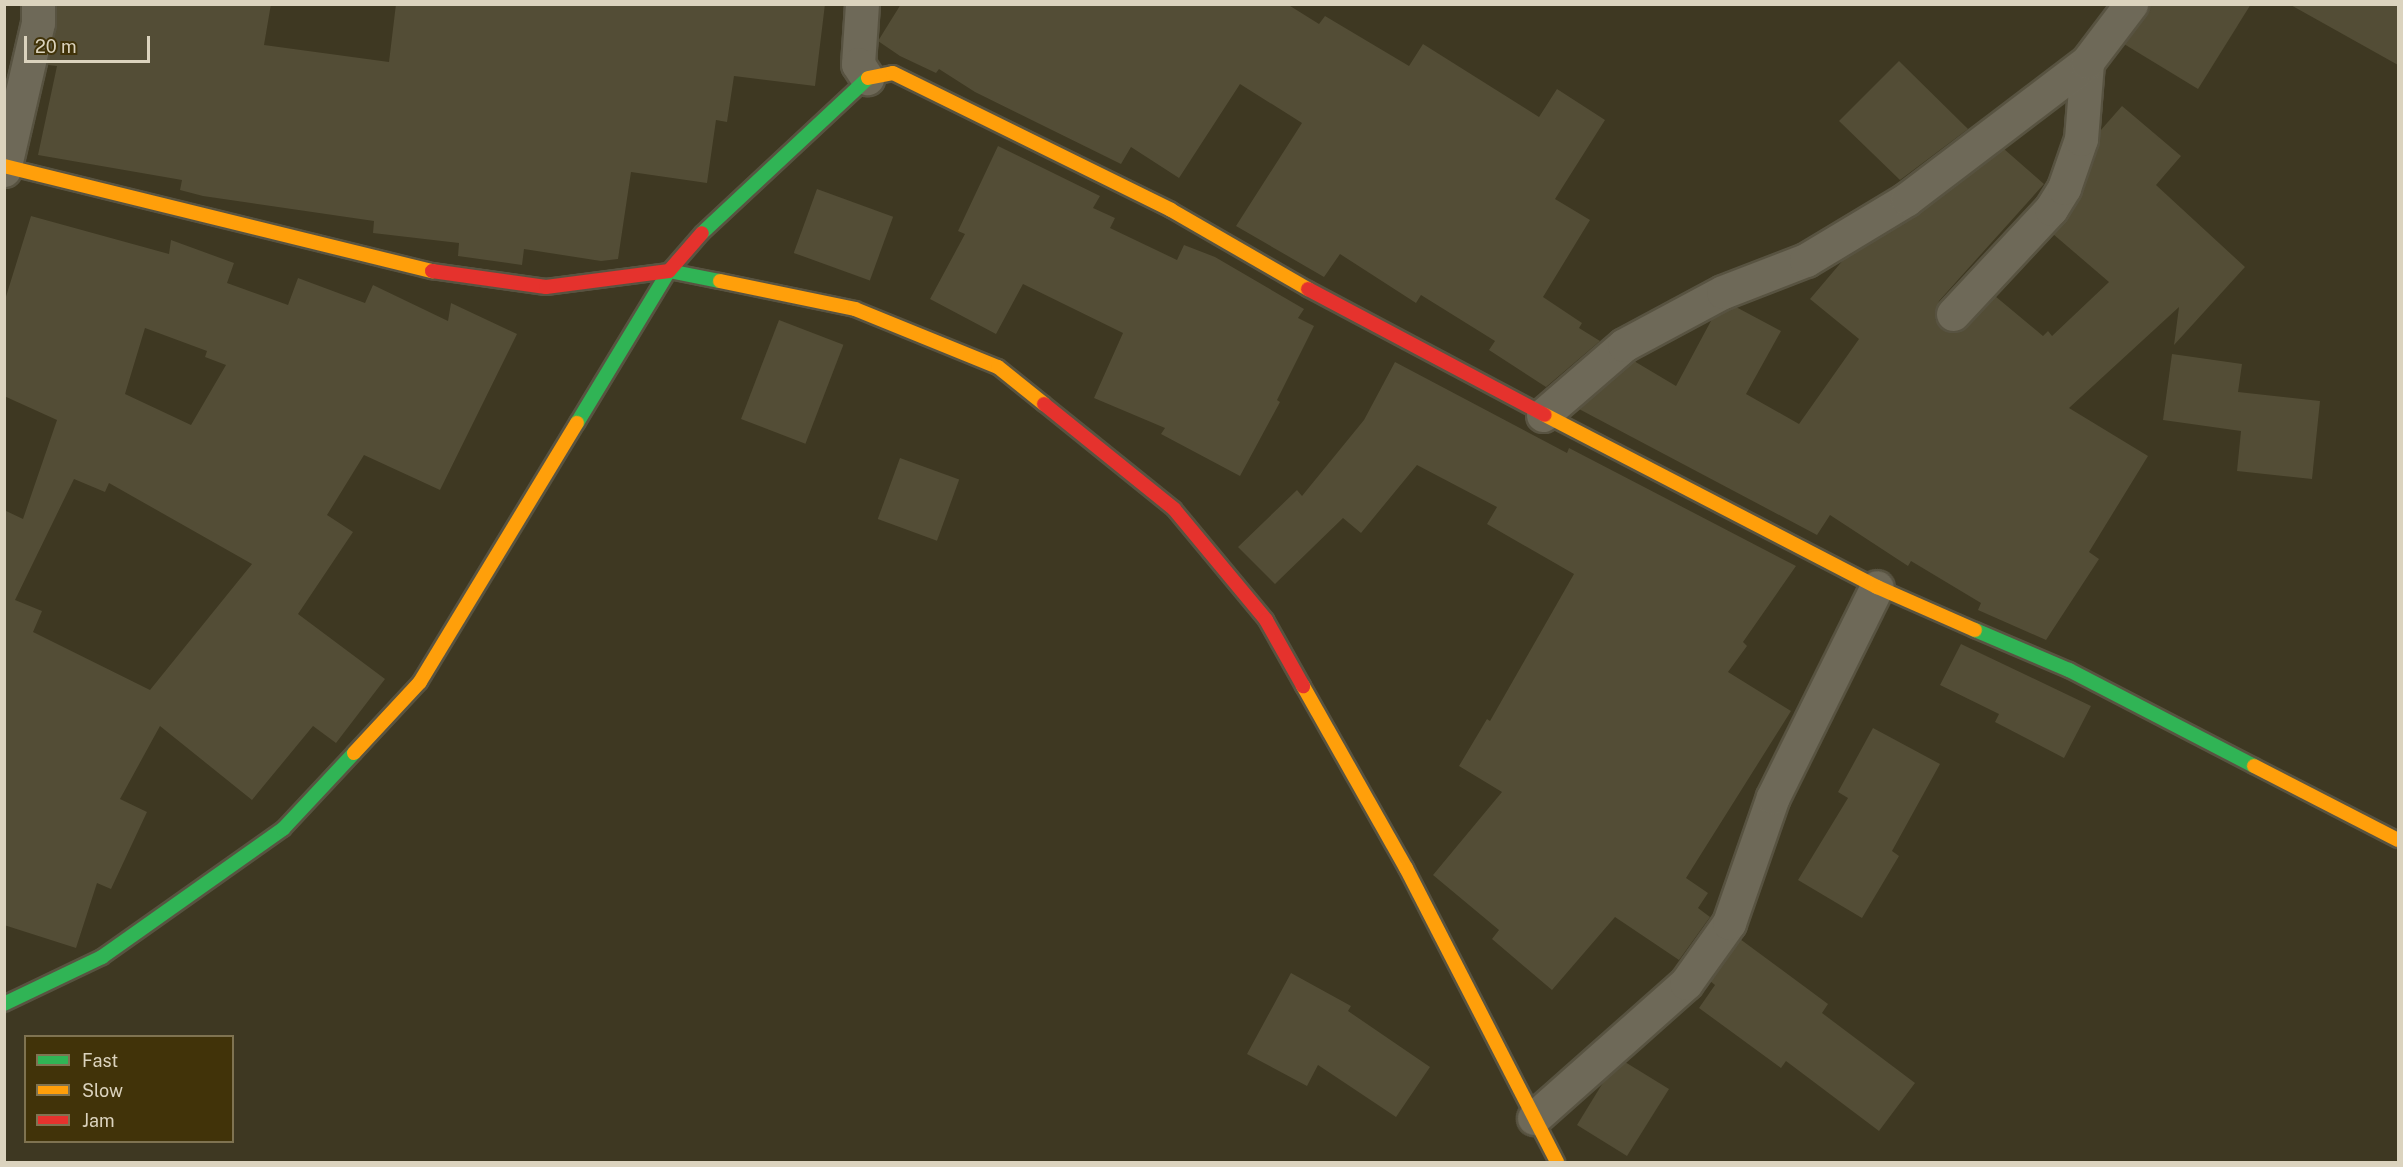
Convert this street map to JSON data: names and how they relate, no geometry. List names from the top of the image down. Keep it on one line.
{"legend":["Fast","Slow","Jam"],"scale_bar":"20 m"}
